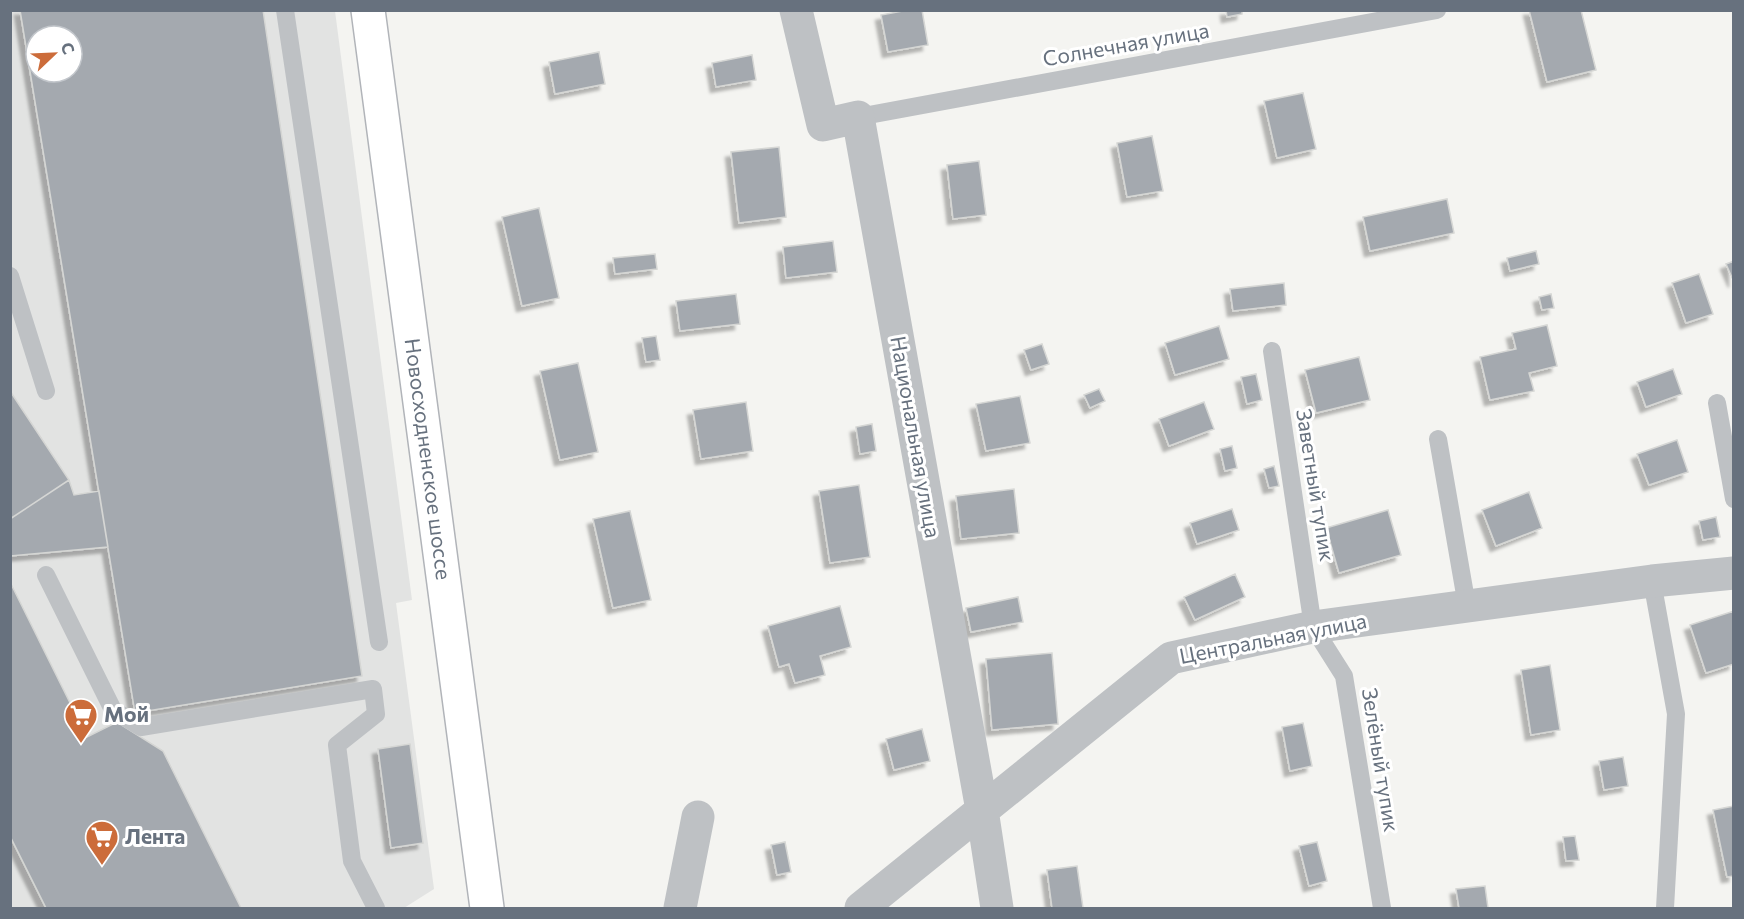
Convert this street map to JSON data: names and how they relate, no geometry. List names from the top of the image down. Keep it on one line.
{"streets":{"main road":["Новосходненское шоссе"],"street":["Национальная улица","Центральная улица"],"lane":["Солнечная улица","Заветный тупик","Зелёный тупик"]},"crossings":[["Солнечная улица","Национальная улица"],["Национальная улица","Центральная улица"],["Заветный тупик","Центральная улица"],["Заветный тупик","Зелёный тупик"],["Центральная улица","Зелёный тупик"]],"places":{"supermarket":["Мой","Лента"]},"north":"top right"}
